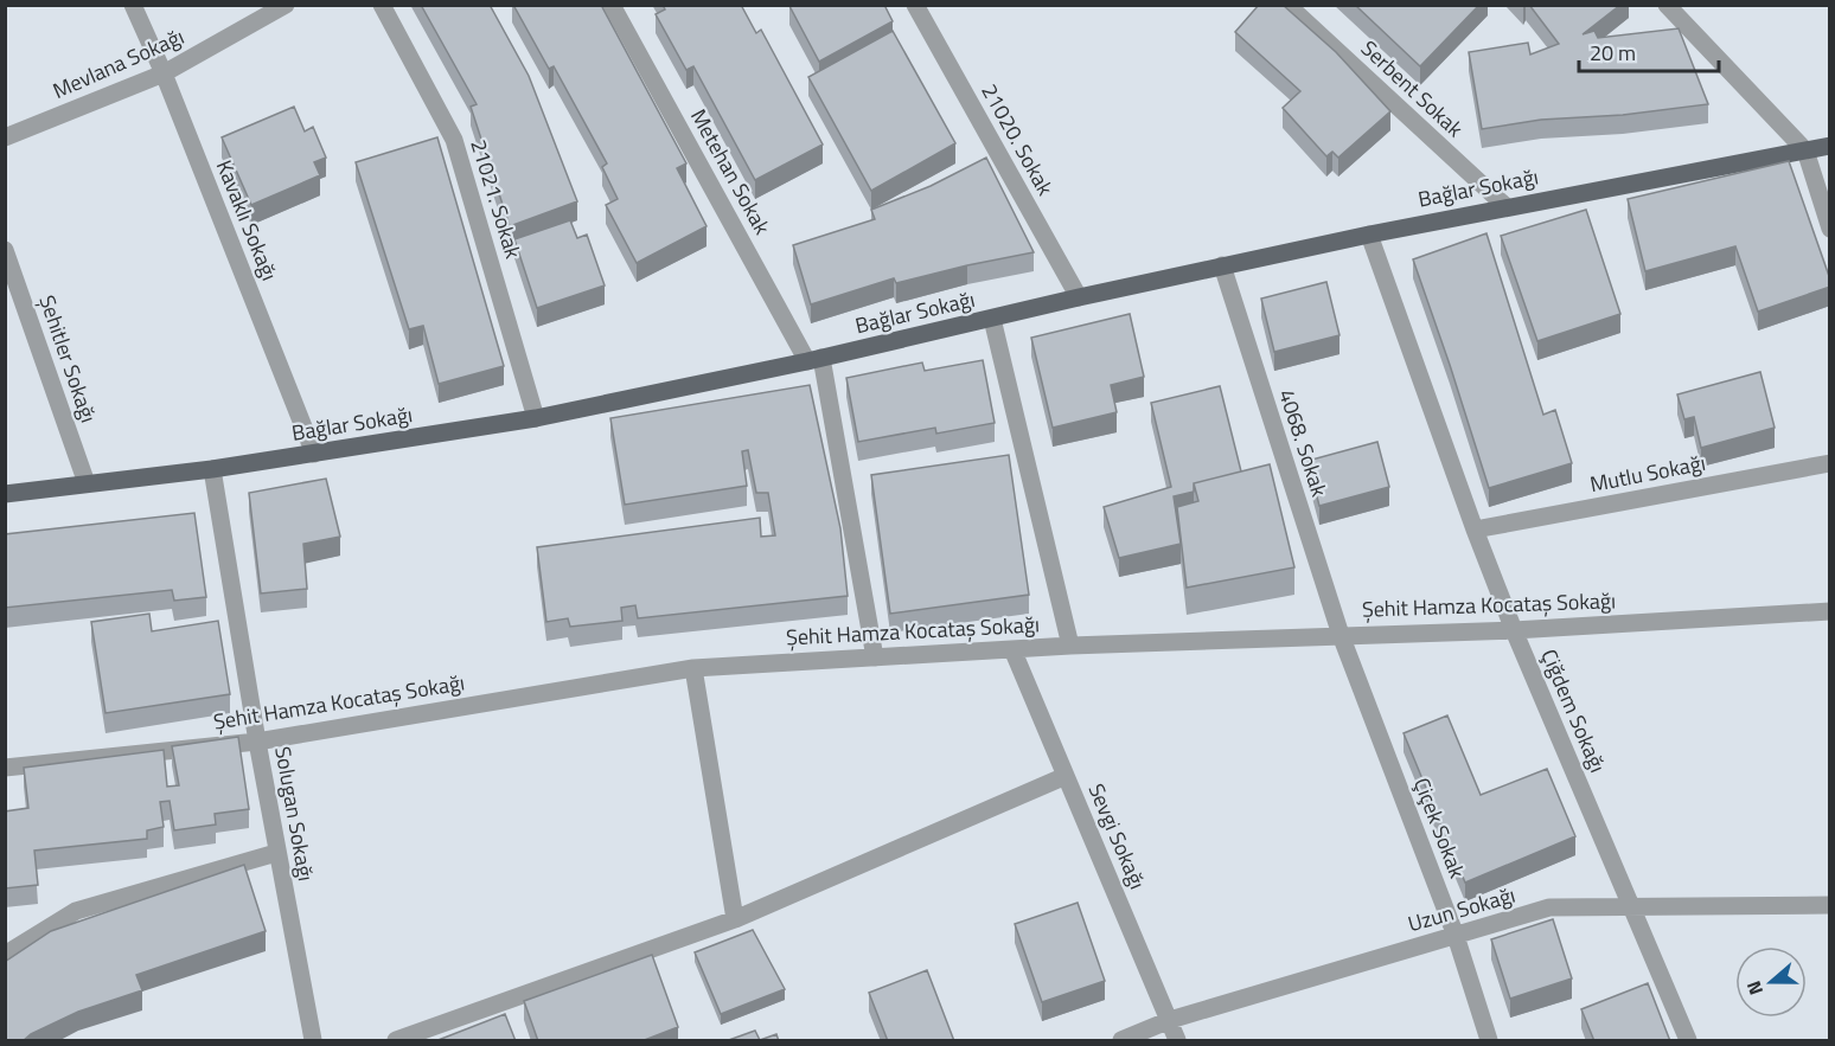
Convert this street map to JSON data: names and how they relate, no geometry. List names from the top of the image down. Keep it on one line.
{"streets":{"main road":["Bağlar Sokağı"],"street":["Mevlana Sokağı","Serbent Sokak","21020. Sokak","Metehan Sokak","21021. Sokak","Kavaklı Sokağı","Şehitler Sokağı","4068. Sokak","Mutlu Sokağı","Şehit Hamza Kocataş Sokağı","Çiğdem Sokağı","Solugan Sokağı","Çiçek Sokak","Sevgi Sokağı","Uzun Sokağı"]},"crossings":[["Mevlana Sokağı","Kavaklı Sokağı"],["Serbent Sokak","Bağlar Sokağı"],["21020. Sokak","Bağlar Sokağı"],["Metehan Sokak","Bağlar Sokağı"],["Metehan Sokak","Şehit Hamza Kocataş Sokağı"],["Bağlar Sokağı","21021. Sokak"],["Bağlar Sokağı","Kavaklı Sokağı"],["Bağlar Sokağı","Şehitler Sokağı"],["Bağlar Sokağı","4068. Sokak"],["Bağlar Sokağı","Çiğdem Sokağı"],["Bağlar Sokağı","Solugan Sokağı"],["4068. Sokak","Şehit Hamza Kocataş Sokağı"],["4068. Sokak","Çiçek Sokak"],["Mutlu Sokağı","Çiğdem Sokağı"],["Şehit Hamza Kocataş Sokağı","Çiğdem Sokağı"],["Şehit Hamza Kocataş Sokağı","Solugan Sokağı"],["Şehit Hamza Kocataş Sokağı","Çiçek Sokak"],["Şehit Hamza Kocataş Sokağı","Sevgi Sokağı"],["Çiğdem Sokağı","Uzun Sokağı"],["Çiçek Sokak","Uzun Sokağı"],["Sevgi Sokağı","Uzun Sokağı"]],"scale_bar":"20 m","north":"left"}
